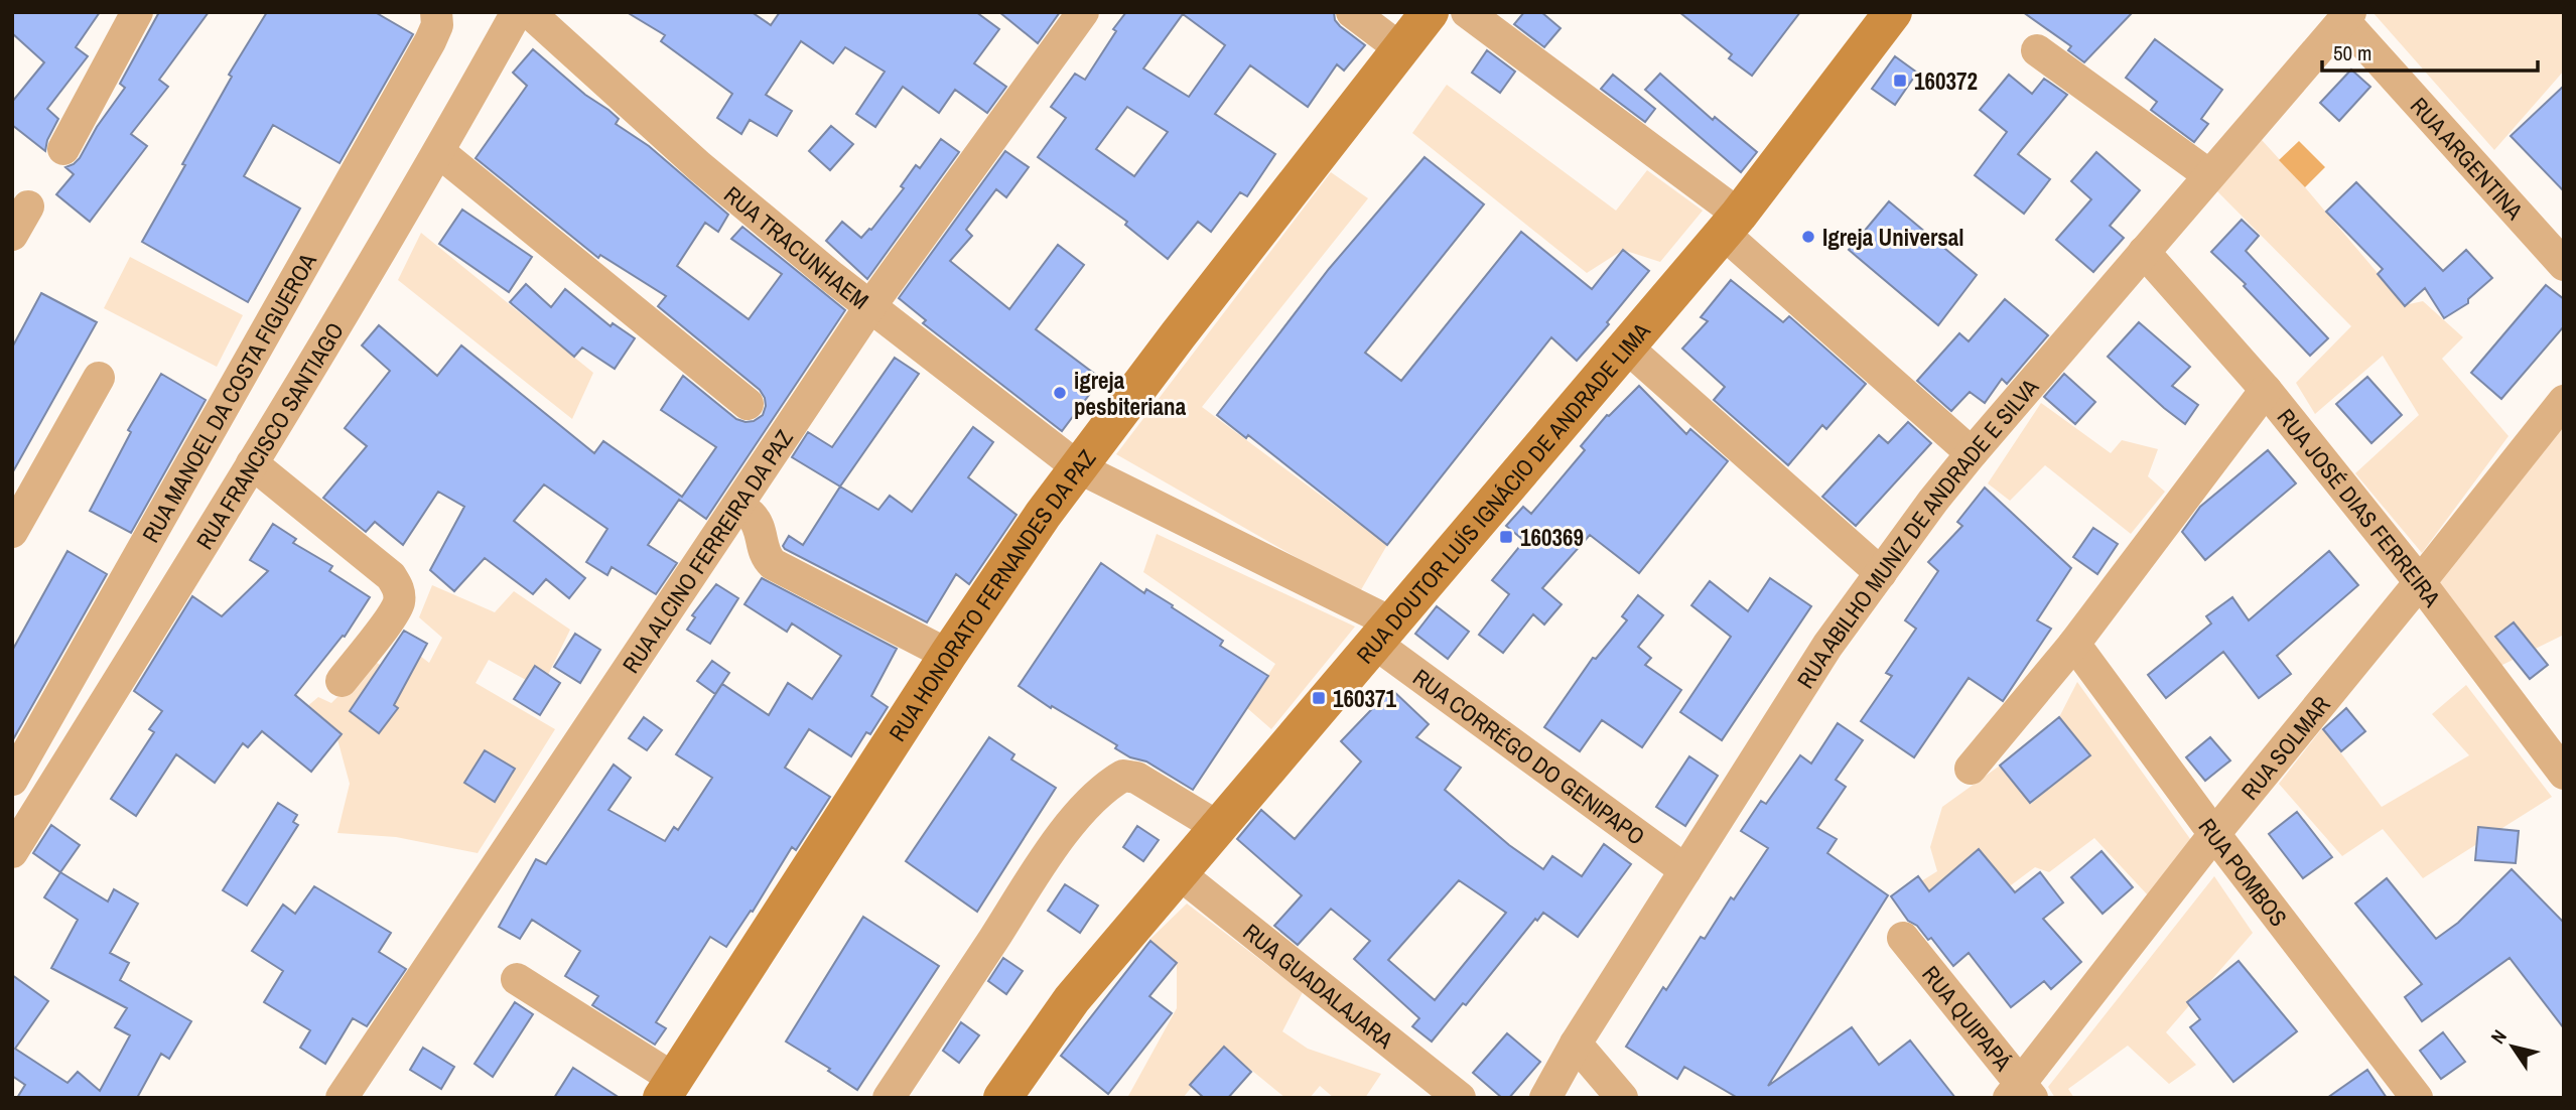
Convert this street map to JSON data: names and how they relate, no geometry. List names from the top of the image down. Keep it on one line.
{"streets":{"main road":["RUA DOUTOR LUÍS IGNÁCIO DE ANDRADE LIMA","RUA HONORATO FERNANDES DA PAZ"],"street":["RUA ARGENTINA","RUA TRACUNHAEM","RUA MANOEL DA COSTA FIGUEROA","RUA FRANCISCO SANTIAGO","RUA JOSÉ DIAS FERREIRA","RUA ABILHO MUNIZ DE ANDRADE E SILVA","RUA ALCINO FERREIRA DA PAZ","RUA SOLMAR","RUA CORRÉGO DO GENIPAPO","RUA POMBOS","RUA GUADALAJARA","RUA QUIPAPÁ"]},"crossings":[["RUA ARGENTINA","RUA ABILHO MUNIZ DE ANDRADE E SILVA"],["RUA TRACUNHAEM","RUA ALCINO FERREIRA DA PAZ"],["RUA TRACUNHAEM","RUA HONORATO FERNANDES DA PAZ"],["RUA TRACUNHAEM","RUA CORRÉGO DO GENIPAPO"],["RUA DOUTOR LUÍS IGNÁCIO DE ANDRADE LIMA","RUA CORRÉGO DO GENIPAPO"],["RUA DOUTOR LUÍS IGNÁCIO DE ANDRADE LIMA","RUA GUADALAJARA"],["RUA JOSÉ DIAS FERREIRA","RUA ABILHO MUNIZ DE ANDRADE E SILVA"],["RUA JOSÉ DIAS FERREIRA","RUA SOLMAR"],["RUA ABILHO MUNIZ DE ANDRADE E SILVA","RUA CORRÉGO DO GENIPAPO"],["RUA HONORATO FERNANDES DA PAZ","RUA CORRÉGO DO GENIPAPO"],["RUA SOLMAR","RUA POMBOS"],["RUA SOLMAR","RUA QUIPAPÁ"]],"places":{"transit":["160372","160369","160371"],"other":["Igreja Universal","igreja pesbiteriana"]},"scale_bar":"50 m","north":"top left"}
